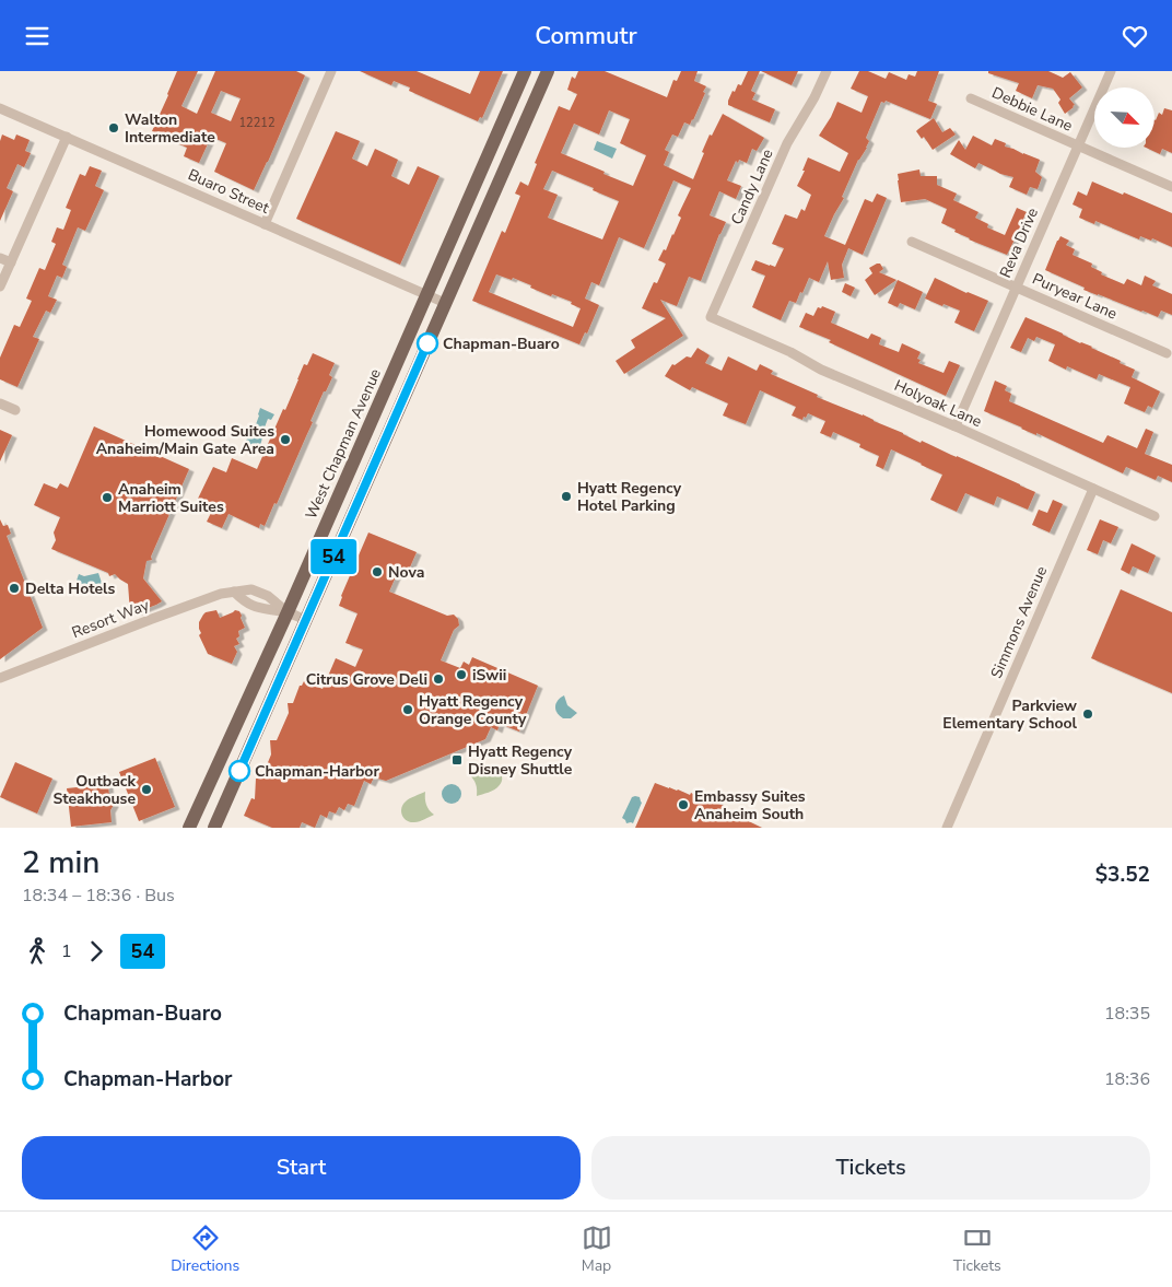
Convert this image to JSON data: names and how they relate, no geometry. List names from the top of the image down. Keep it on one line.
{"streets":{"main road":["West Chapman Avenue"],"street":["Debbie Lane","Candy Lane","Buaro Street","Reva Drive","Puryear Lane","Holyoak Lane","Resort Way","Simmons Avenue"]},"crossings":[["Debbie Lane","Reva Drive"],["Candy Lane","Holyoak Lane"],["Buaro Street","West Chapman Avenue"],["Reva Drive","Puryear Lane"],["Reva Drive","Holyoak Lane"],["Holyoak Lane","Simmons Avenue"],["West Chapman Avenue","Resort Way"]],"places":{"other":["Walton Intermediate","Chapman-Buaro","Homewood Suites Anaheim/Main Gate Area","Hyatt Regency Hotel Parking","Anaheim Marriott Suites","Nova","Delta Hotels","iSwii","Citrus Grove Deli","Hyatt Regency Orange County","Parkview Elementary School","Chapman-Harbor","Outback Steakhouse","Embassy Suites Anaheim South"],"transit":["Hyatt Regency Disney Shuttle"]},"lines":["bus line 54"],"house_numbers":["12212"],"north":"bottom right","page":{"header":"Commutr","on_map":"54","heading":["2 min","18:34 – 18:36 · Bus","$3.52"],"legs":["1","54"],"list":[{"name":"Chapman-Buaro","value":"18:35"},{"name":"Chapman-Harbor","value":"18:36"}],"buttons":["Start","Tickets"],"tabs":["Directions","Map","Tickets"]}}
